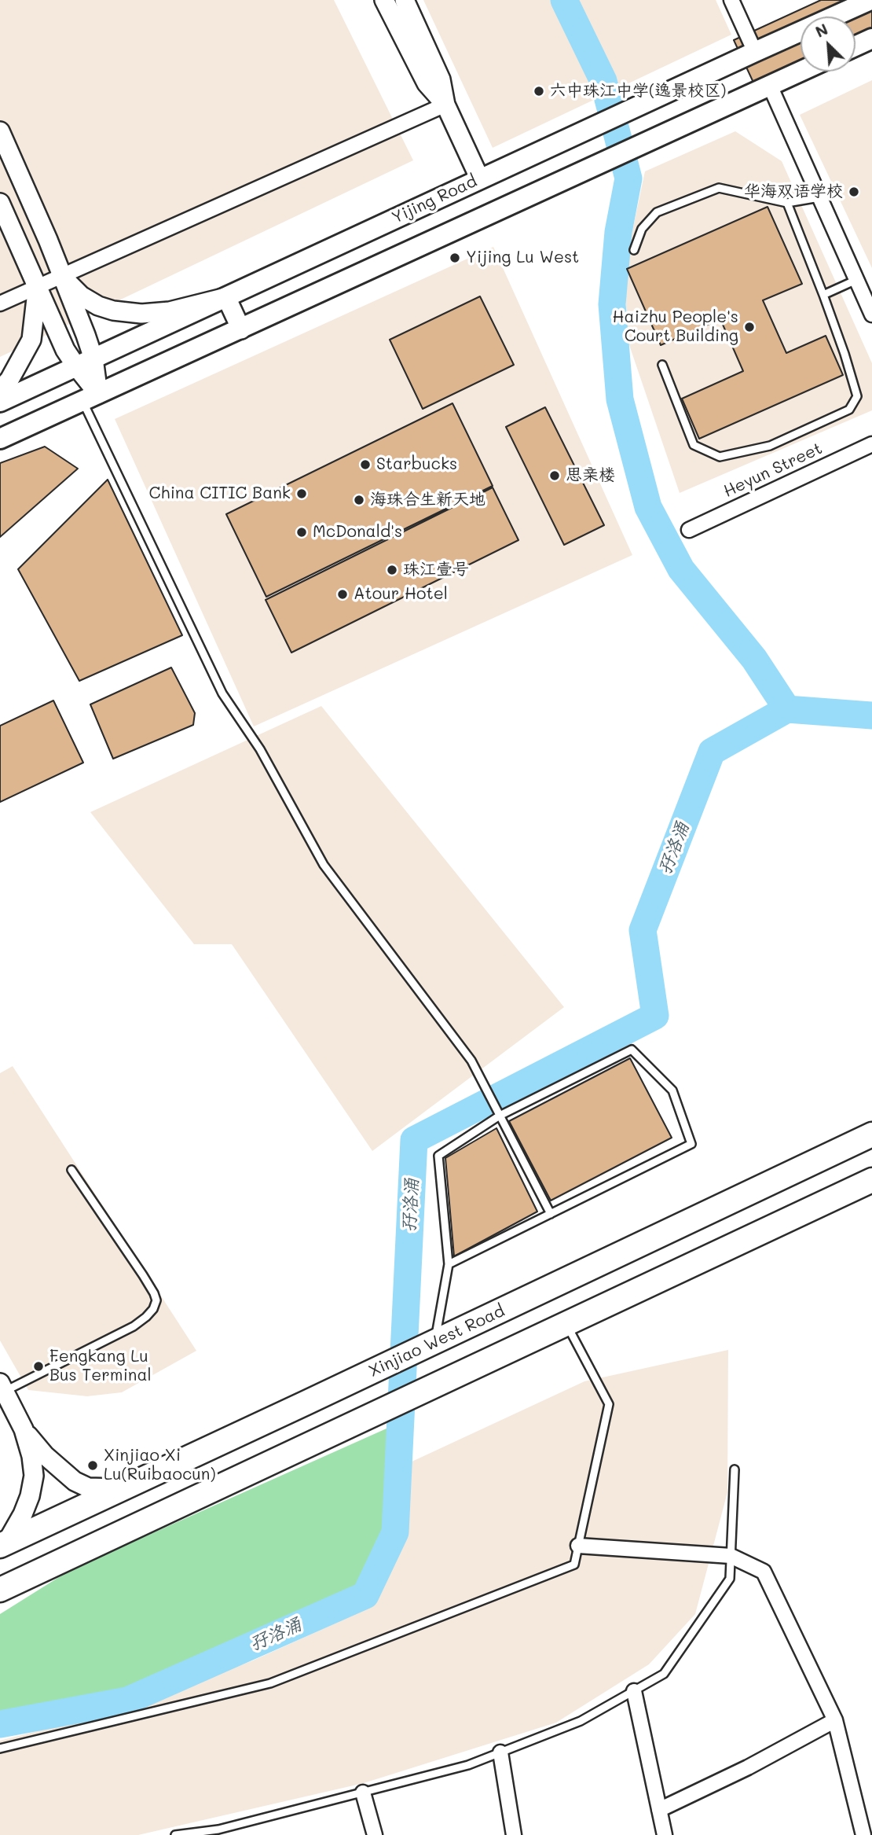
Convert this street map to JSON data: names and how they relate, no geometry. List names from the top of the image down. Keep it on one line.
{"streets":{"highway":["Xinjiao West Road"],"main road":["Yijing Road"],"street":["Heyun Street"]},"water":["孖洛涌"],"places":["六中珠江中学(逸景校区)","华海双语学校","Yijing Lu West","Haizhu People's Court Building","Starbucks","思亲楼","China CITIC Bank","海珠合生新天地","McDonald's","珠江壹号","Atour Hotel","Fengkang Lu Bus Terminal","Xinjiao Xi Lu(Ruibaocun)"],"north":"top left"}
